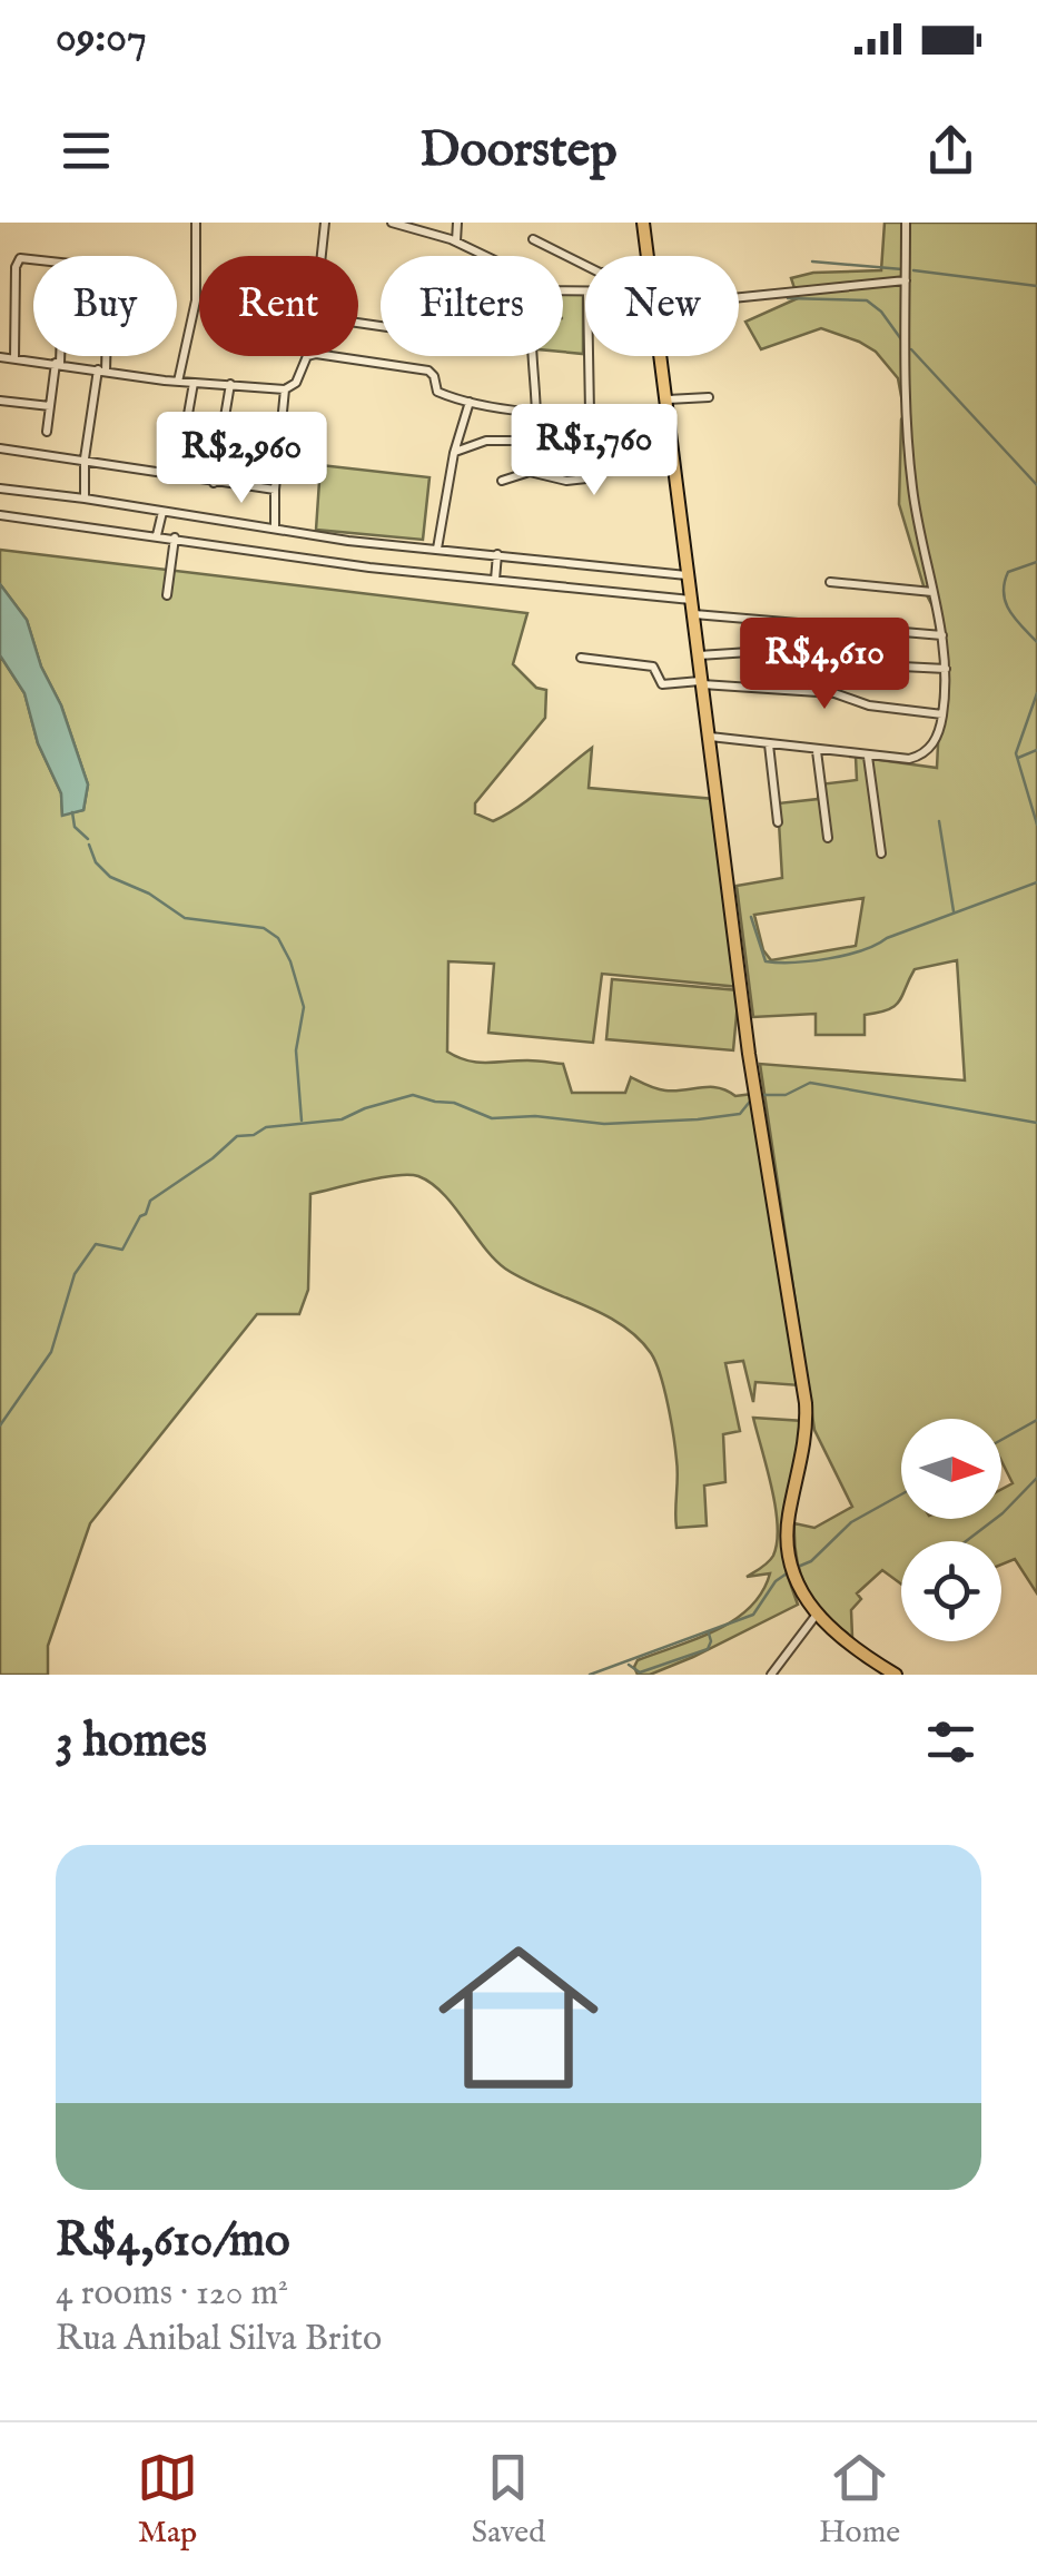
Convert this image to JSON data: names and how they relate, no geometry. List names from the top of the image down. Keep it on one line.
{"north":"right","page":{"status":"09:07","header":"Doorstep","chip":["Buy","Rent","Filters","New"],"price":["R$1,760","R$2,960","R$4,610"],"heading":"3 homes","list":[{"name":"R$4,610/mo","note":"4 rooms · 120 m² · Rua Anibal Silva Brito"}],"tabs":["Map","Saved","Home"]}}
